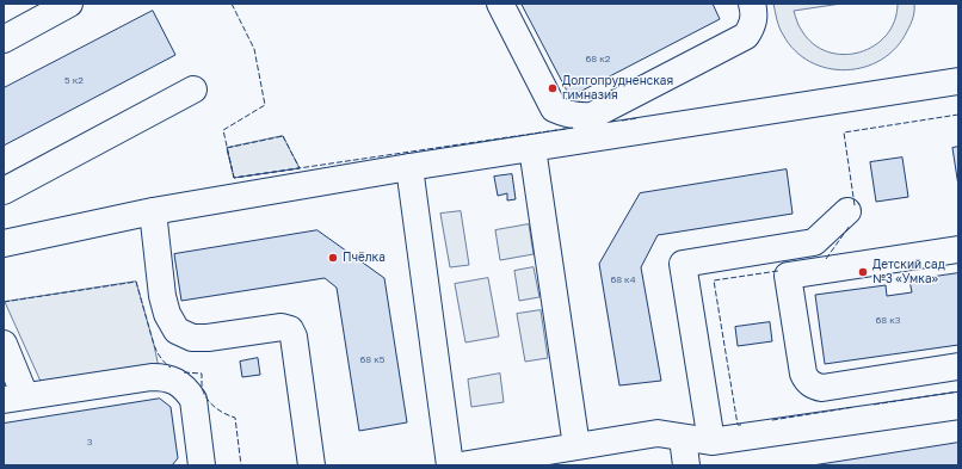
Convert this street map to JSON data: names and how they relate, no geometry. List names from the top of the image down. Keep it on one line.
{"places":["Долгопрудненская гимназия","Пчёлка","Детский сад №3 «Умка»"],"house_numbers":["68 к2","5 к2","68 к4","68 к3","68 к5","3"]}
